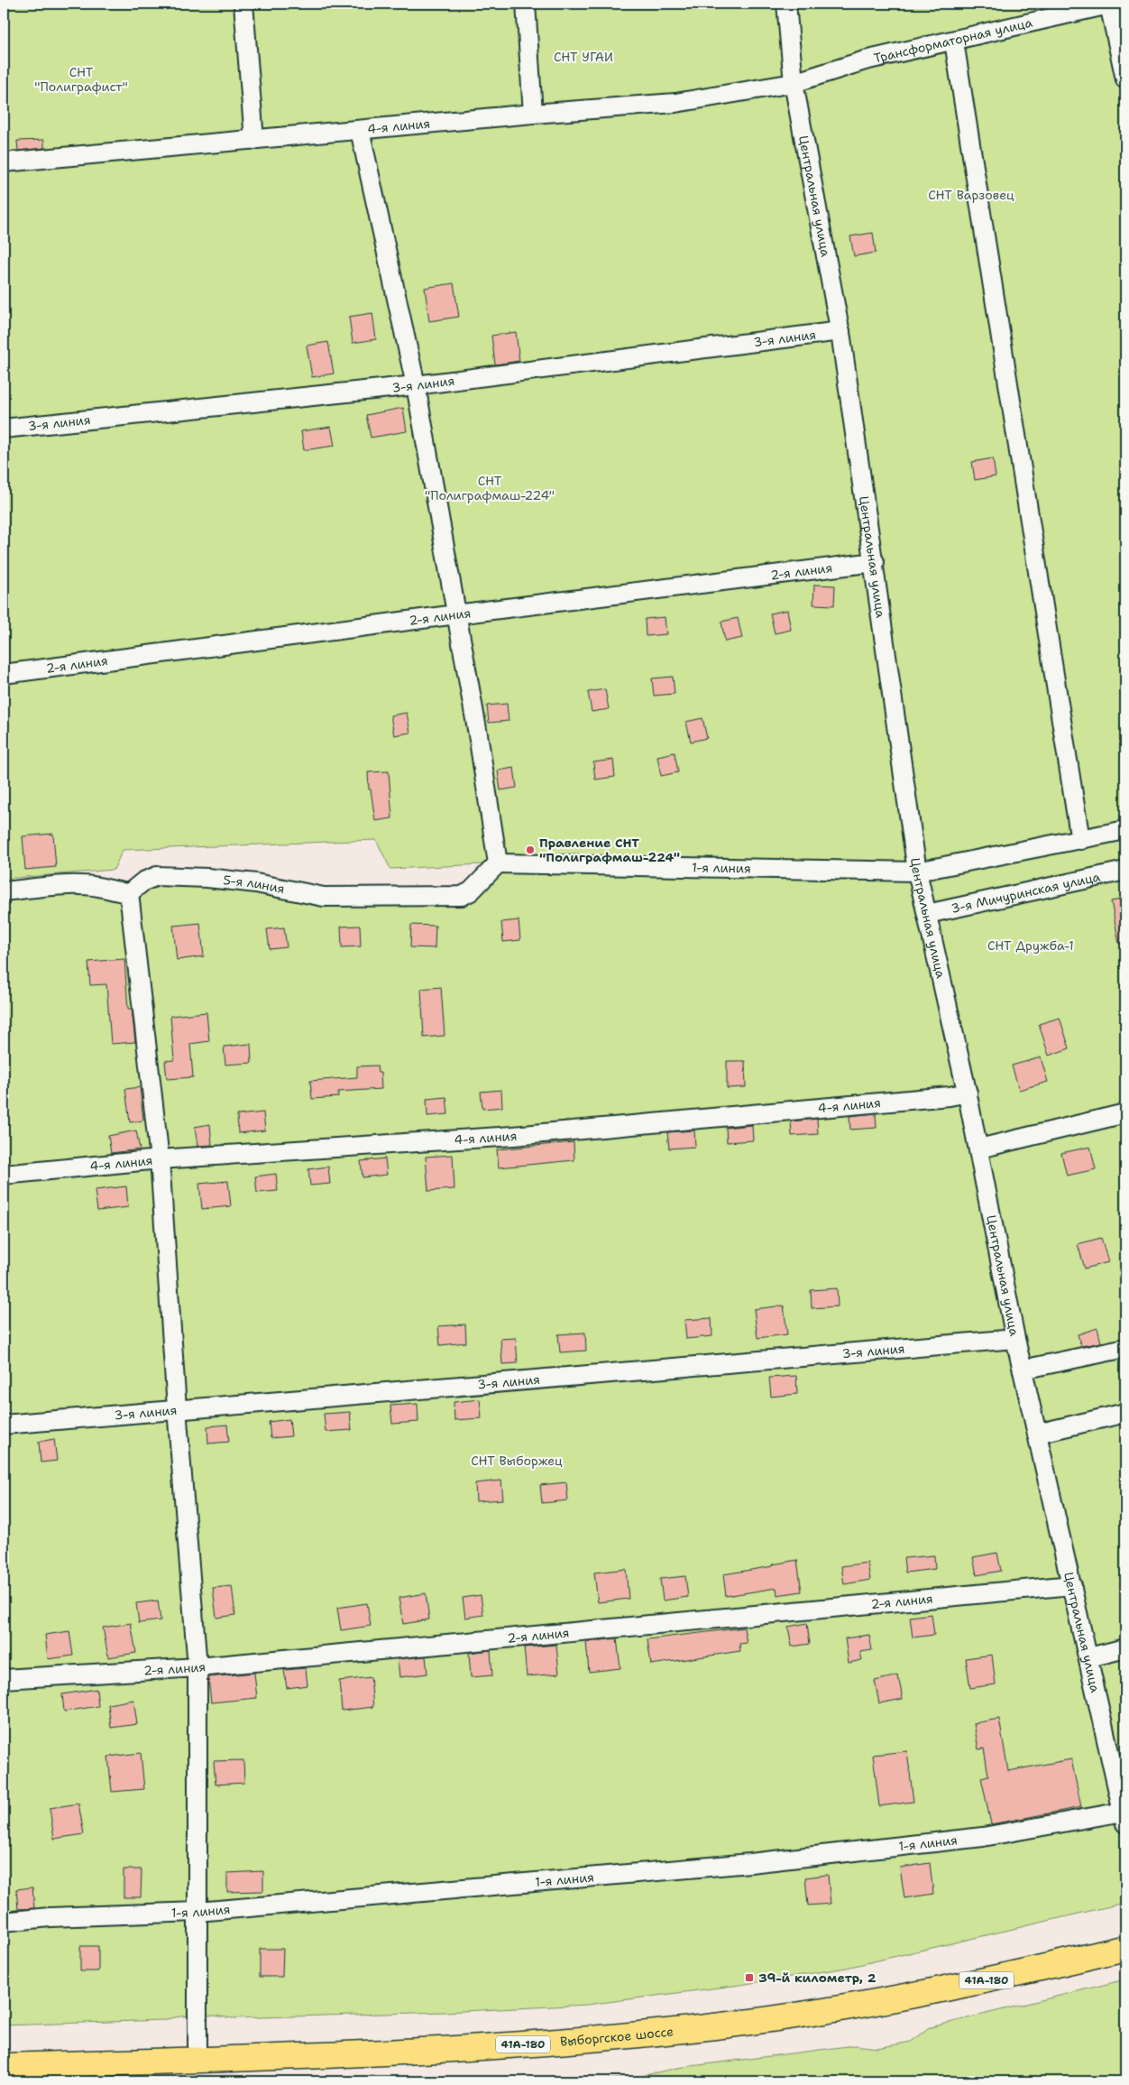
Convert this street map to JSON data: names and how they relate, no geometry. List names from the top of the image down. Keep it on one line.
{"streets":{"main road":["41А-180","Выборгское шоссе"],"street":["Трансформаторная улица","4-я линия","Центральная улица","3-я линия","2-я линия","1-я линия","5-я линия","3-я Мичуринская улица"]},"crossings":[["Трансформаторная улица","4-я линия"],["Трансформаторная улица","Центральная улица"],["4-я линия","Центральная улица"],["Центральная улица","3-я линия"],["Центральная улица","2-я линия"],["Центральная улица","1-я линия"],["Центральная улица","3-я Мичуринская улица"],["1-я линия","5-я линия"],["41А-180","Выборгское шоссе"]],"parks":["СНТ УГАИ","СНТ \"Полиграфист\"","СНТ Варзовец","СНТ \"Полиграфмаш-224\"","СНТ Дружба-1","СНТ Выборжец"],"places":{"other":["Правление СНТ \"Полиграфмаш-224\""],"transit":["39-й километр, 2"]}}
